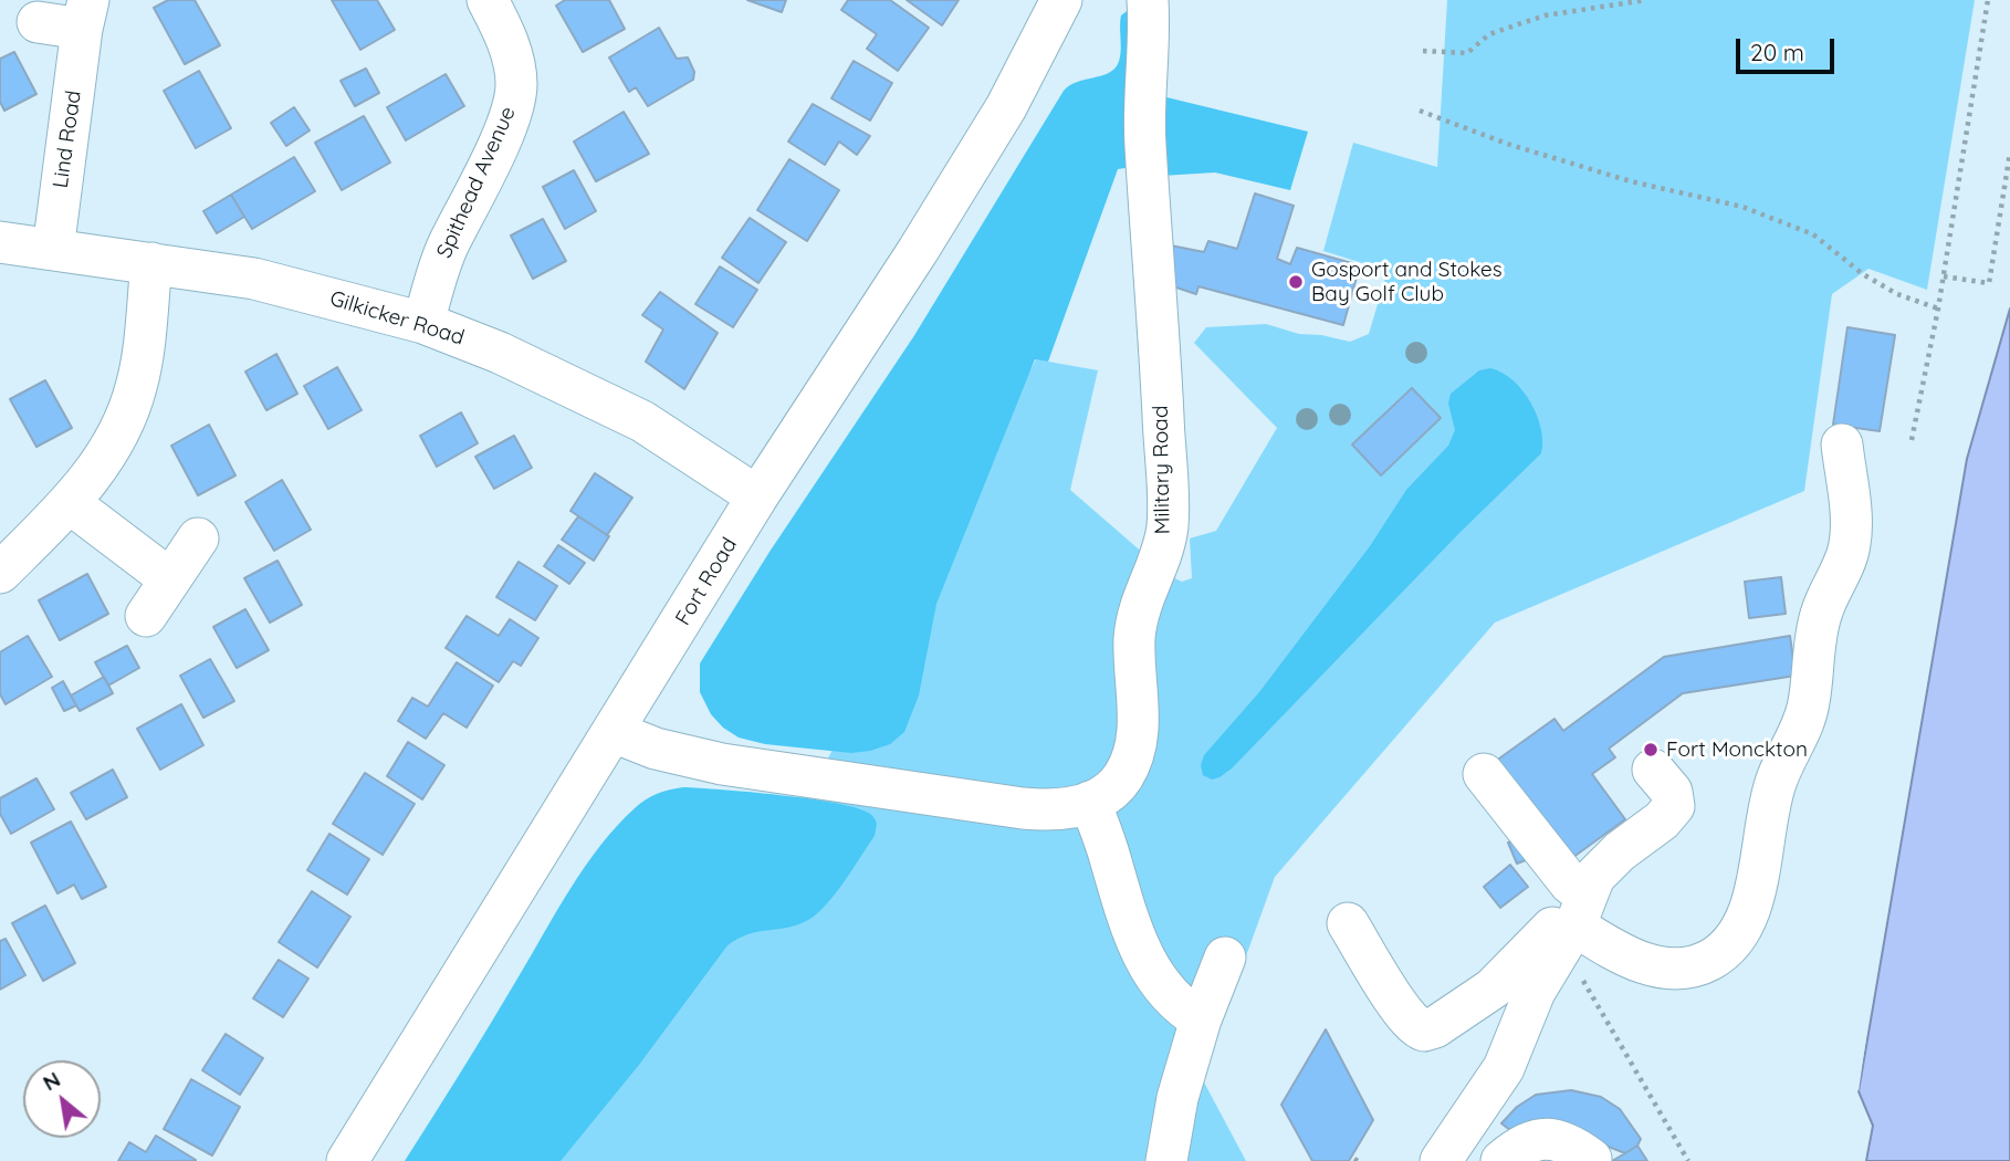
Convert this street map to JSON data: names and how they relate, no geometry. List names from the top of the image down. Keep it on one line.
{"streets":{"street":["Lind Road","Spithead Avenue","Gilkicker Road","Military Road","Fort Road"]},"crossings":[["Lind Road","Gilkicker Road"],["Spithead Avenue","Gilkicker Road"],["Gilkicker Road","Fort Road"],["Military Road","Fort Road"]],"places":["Gosport and Stokes Bay Golf Club","Fort Monckton"],"scale_bar":"20 m","north":"top left"}
